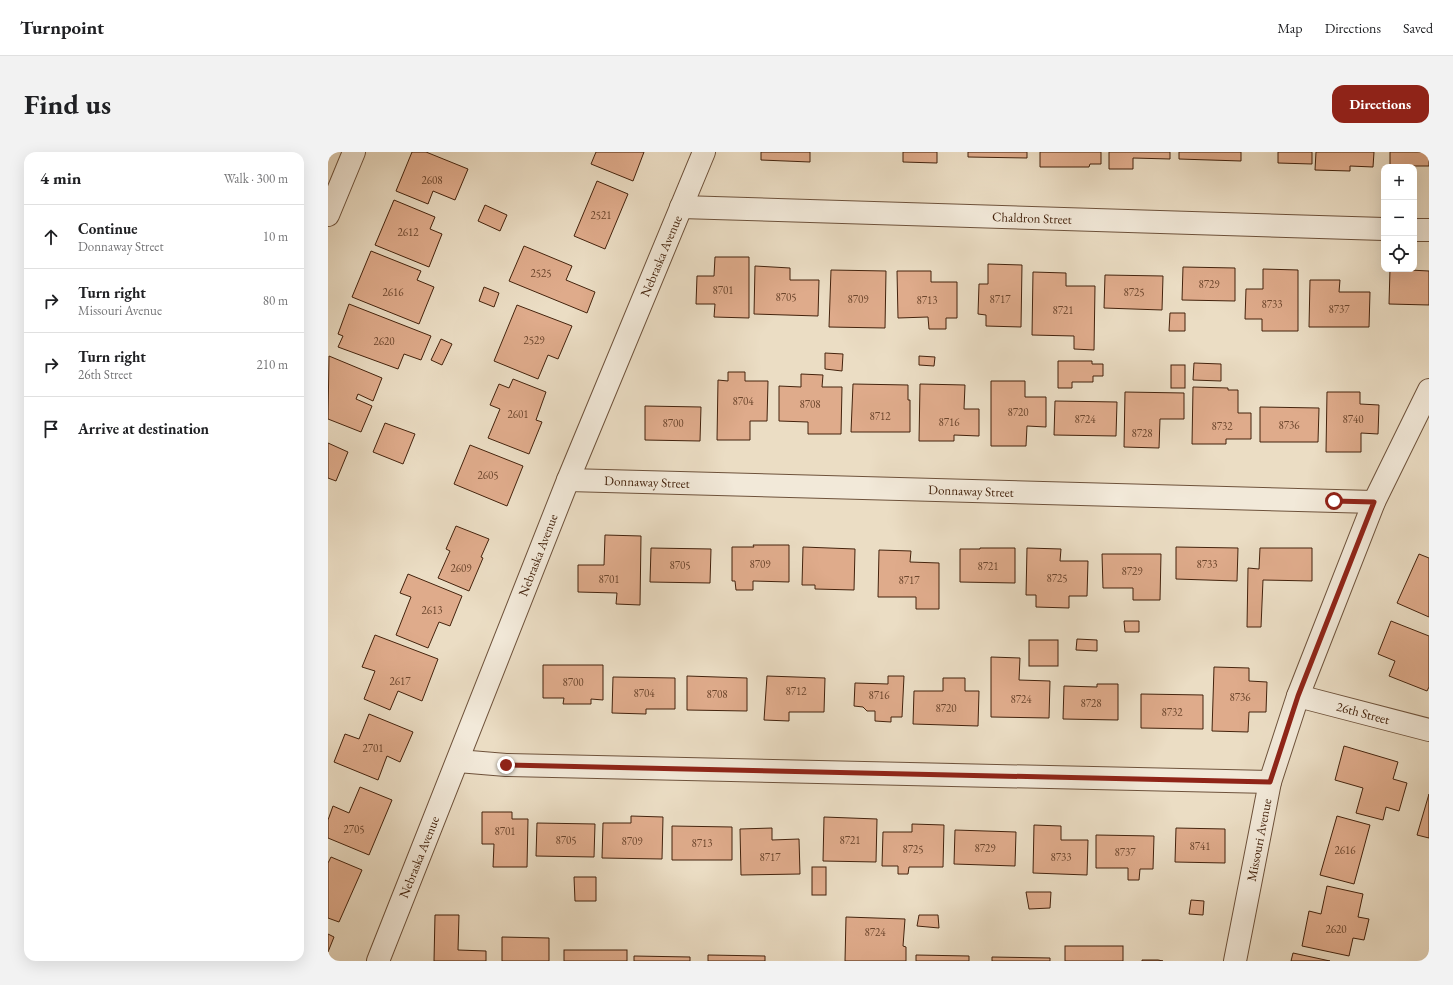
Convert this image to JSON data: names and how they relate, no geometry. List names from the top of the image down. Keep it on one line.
{"streets":{"street":["Chaldron Street","Nebraska Avenue","Donnaway Street","26th Street","Missouri Avenue"]},"crossings":[["Chaldron Street","Nebraska Avenue"],["Nebraska Avenue","Donnaway Street"],["Donnaway Street","Missouri Avenue"],["26th Street","Missouri Avenue"]],"house_numbers":["2608","2521","2612","2525","8729","8701","2616","8725","8705","8709","8717","8713","8733","8737","8721","2529","2620","8704","8708","8720","2601","8712","8724","8740","8716","8700","8736","8732","8728","2605","8709","8733","8705","8721","2609","8729","8725","8701","8717","2613","2617","8700","8712","8704","8708","8716","8736","8724","8728","8720","8732","2701","2705","8701","8705","8721","8709","8713","8741","8729","8725","2616","8737","8717","8733","2620","8724"],"page":{"header":"Turnpoint","nav":["Map","Directions","Saved"],"buttons":"Directions","title":"Find us","heading":["4 min","Walk · 300 m"],"map_buttons":["+","−"],"list":[["Continue","Donnaway Street","10 m"],["Turn right","Missouri Avenue","80 m"],["Turn right","26th Street","210 m"],"Arrive at destination"]}}
